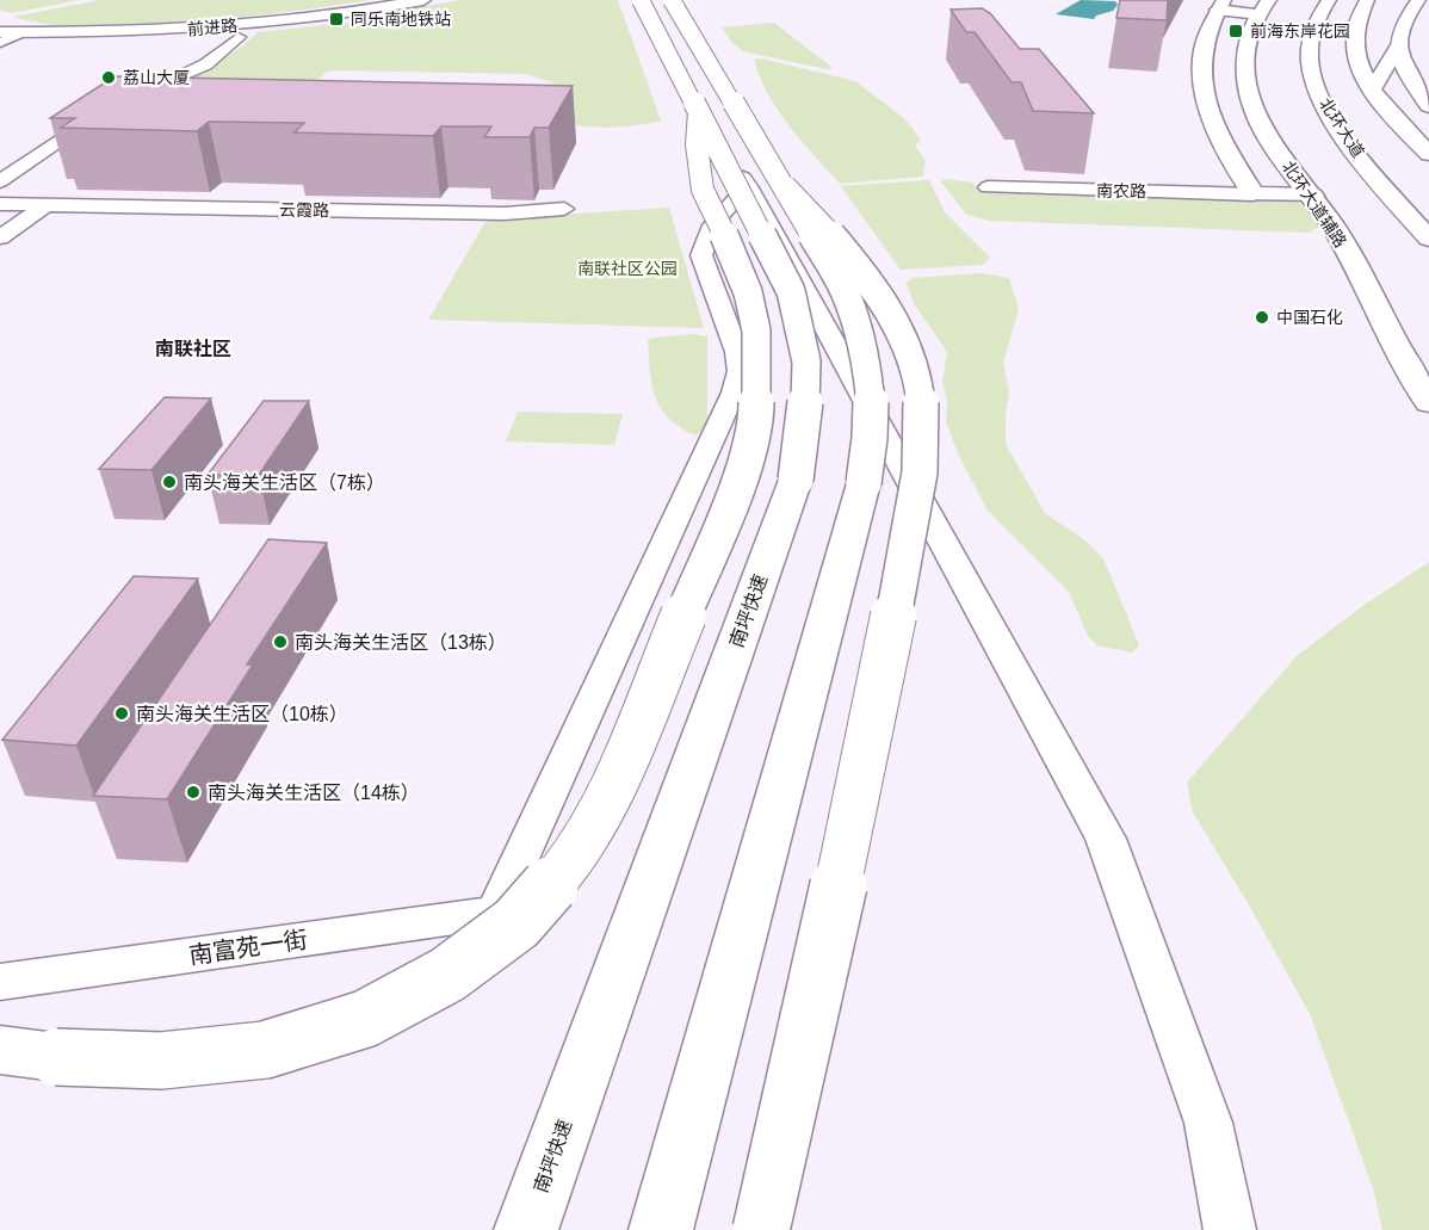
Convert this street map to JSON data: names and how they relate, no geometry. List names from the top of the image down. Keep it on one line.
{"streets":{"main road":["前进路","北环大道","南农路","北环大道辅路","南坪快速"],"street":["云霞路","南富苑一街"]},"crossings":[["南农路","北环大道辅路"]],"districts":["南联社区"],"parks":["南联社区公园"],"places":{"transit":["同乐南地铁站","前海东岸花园"],"other":["荔山大厦","中国石化","南头海关生活区（7栋）","南头海关生活区（13栋）","南头海关生活区（10栋）","南头海关生活区（14栋）"]}}
